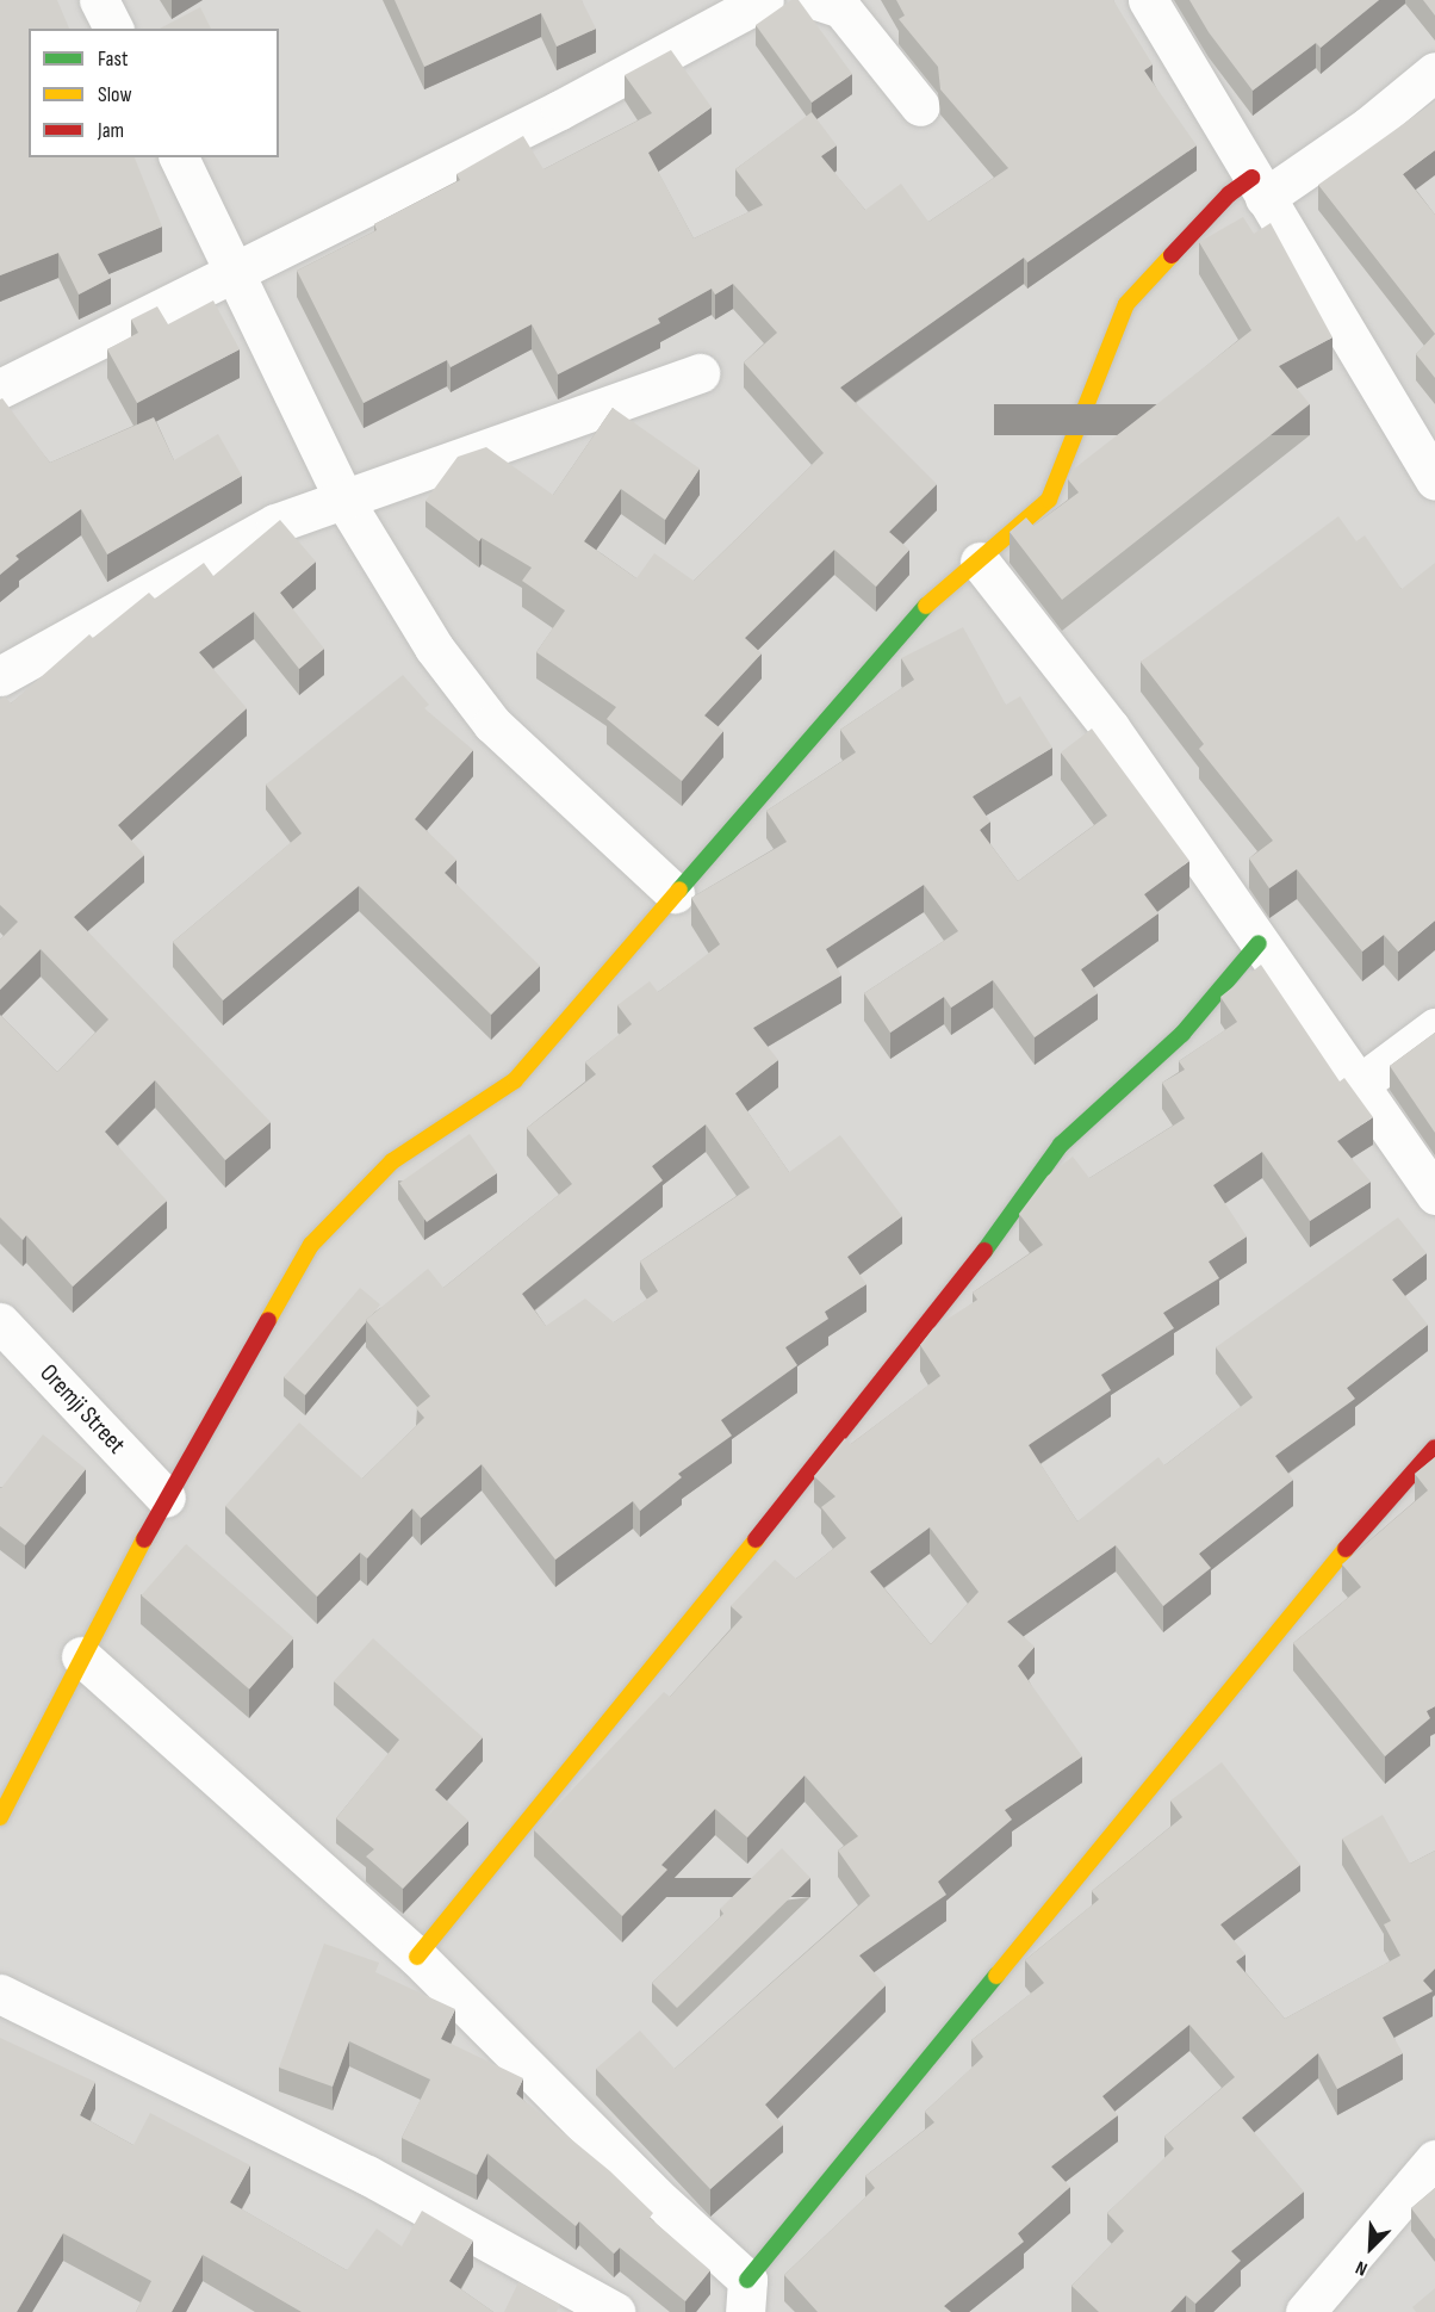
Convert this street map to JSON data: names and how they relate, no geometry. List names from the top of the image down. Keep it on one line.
{"streets":{"street":["Oremji Street"]},"legend":["Fast","Slow","Jam"],"north":"bottom left"}
